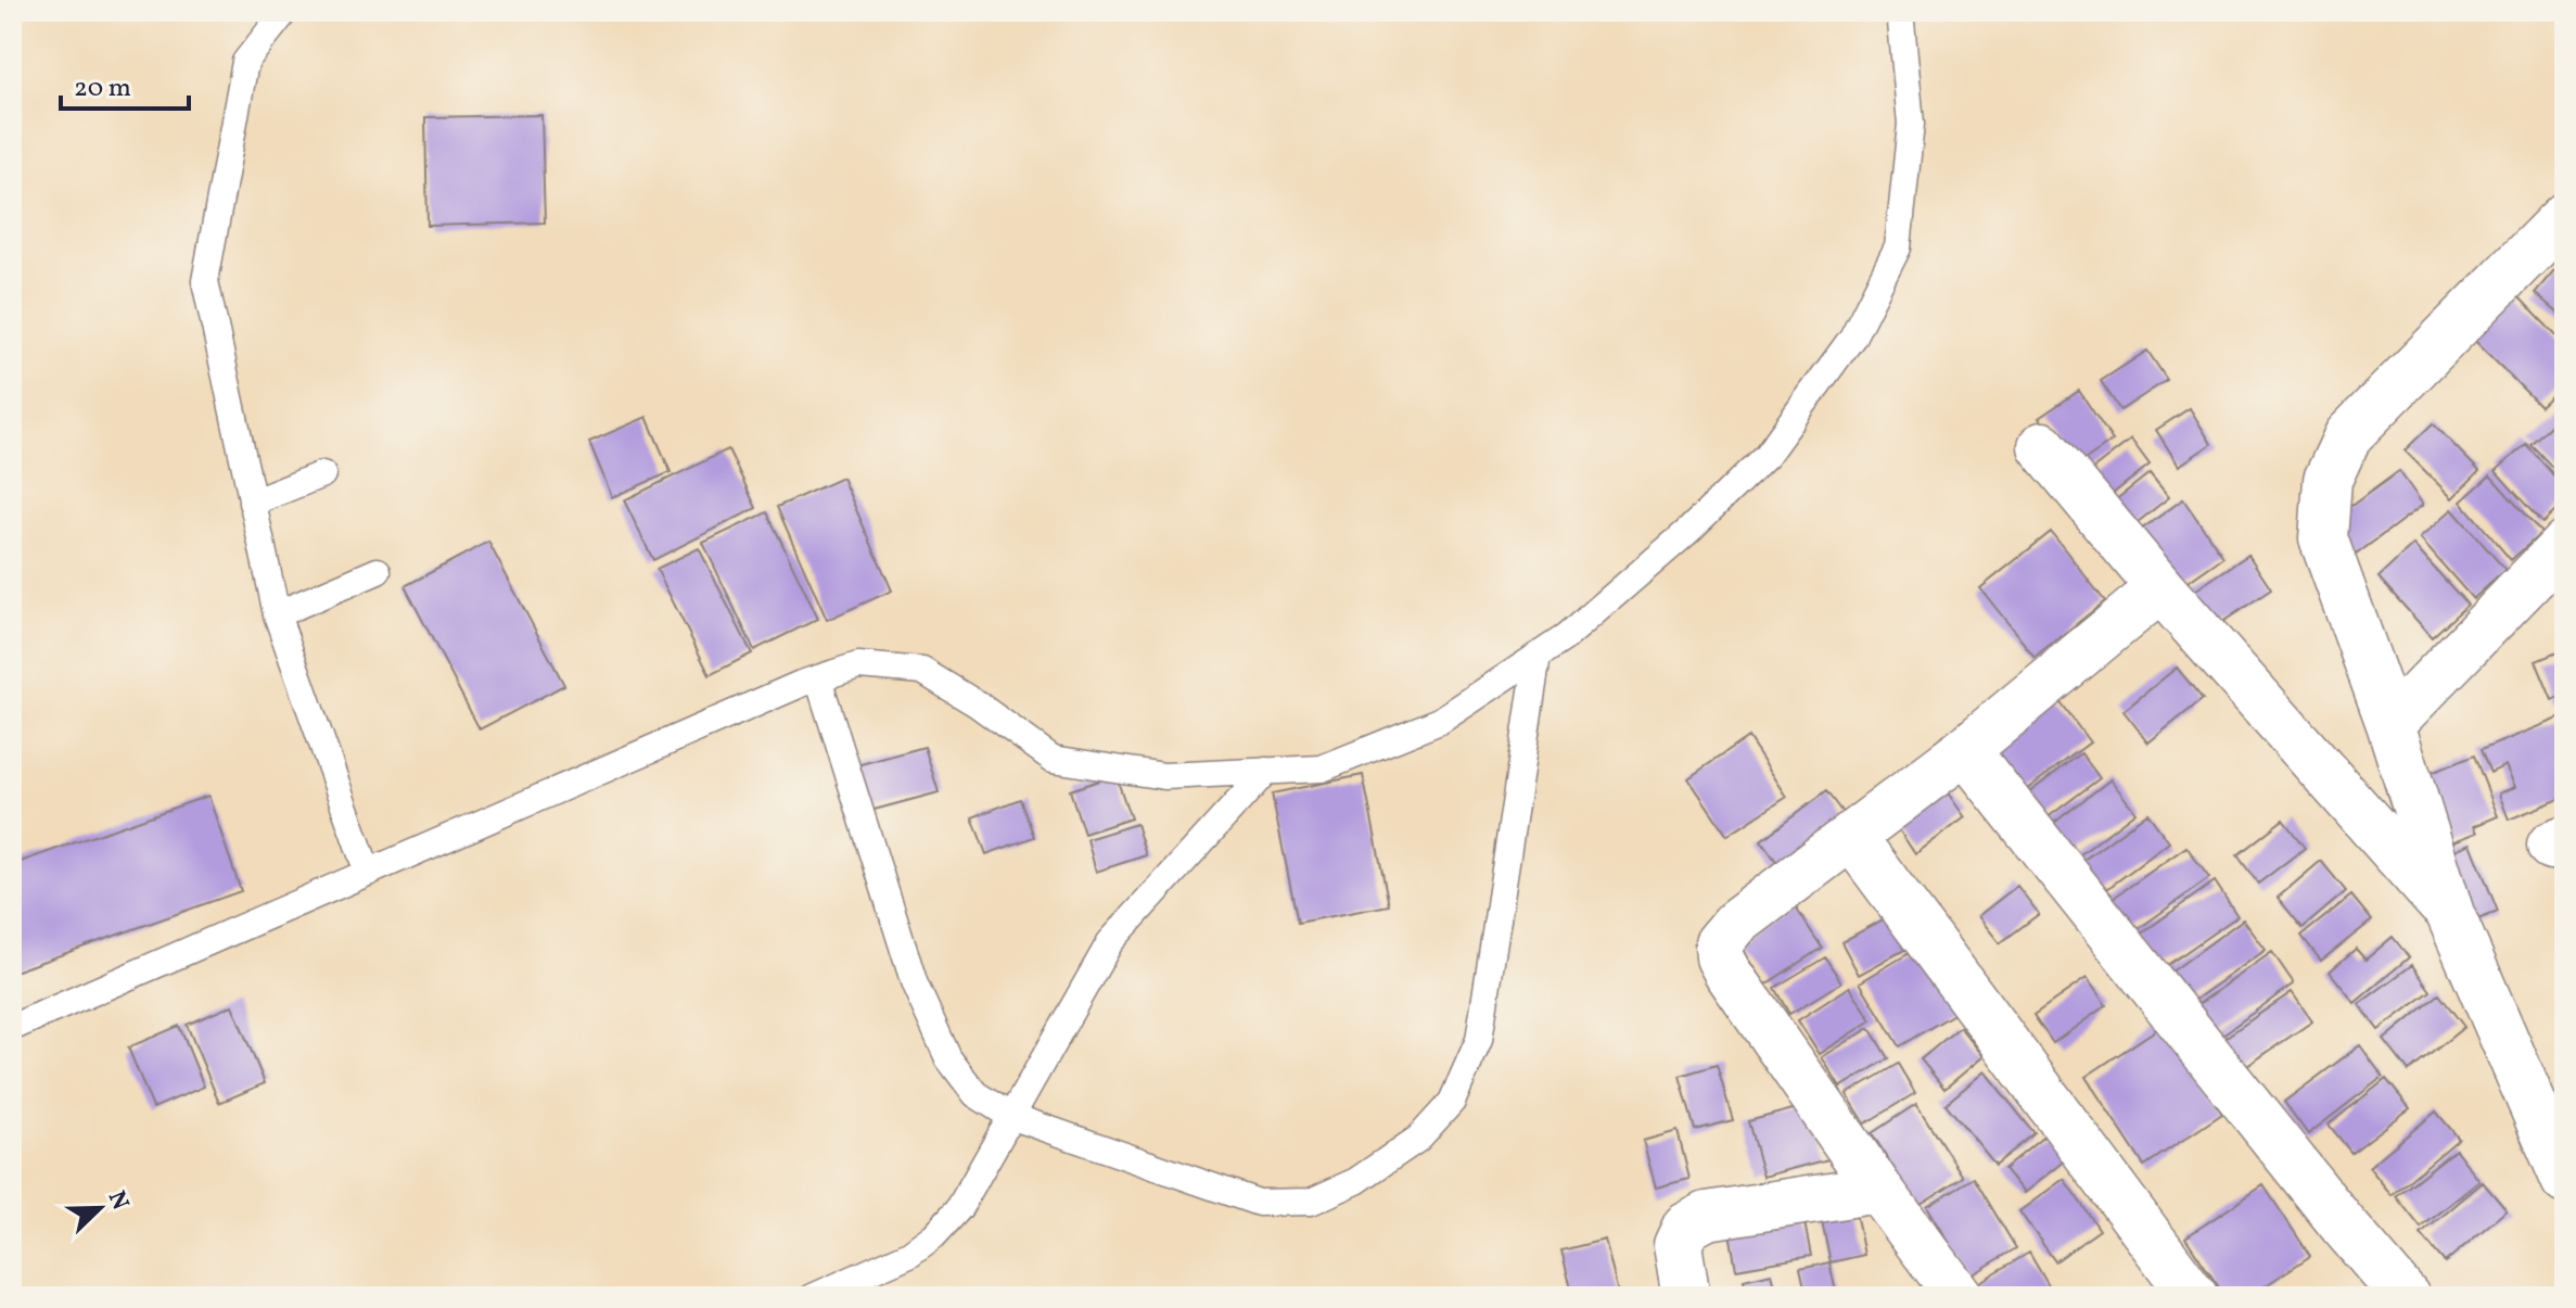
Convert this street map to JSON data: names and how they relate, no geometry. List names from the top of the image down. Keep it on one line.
{"scale_bar":"20 m","north":"top right"}
